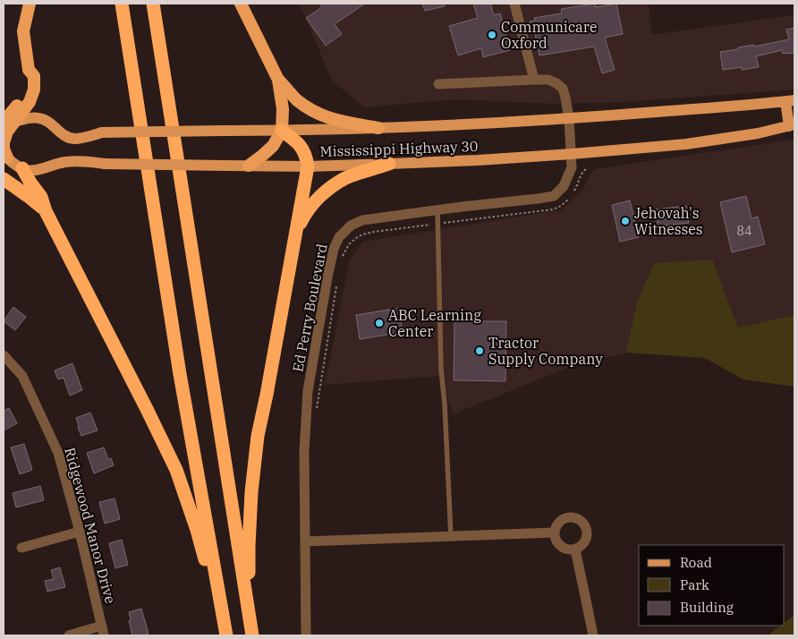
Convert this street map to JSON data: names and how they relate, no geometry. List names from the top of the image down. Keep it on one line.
{"streets":{"main road":["Mississippi Highway 30"],"street":["Ed Perry Boulevard","Ridgewood Manor Drive"]},"crossings":[["Mississippi Highway 30","Ed Perry Boulevard"]],"places":["Communicare Oxford","Jehovah's Witnesses","ABC Learning Center","Tractor Supply Company"],"house_numbers":["84"],"legend":["Road","Park","Building"]}
